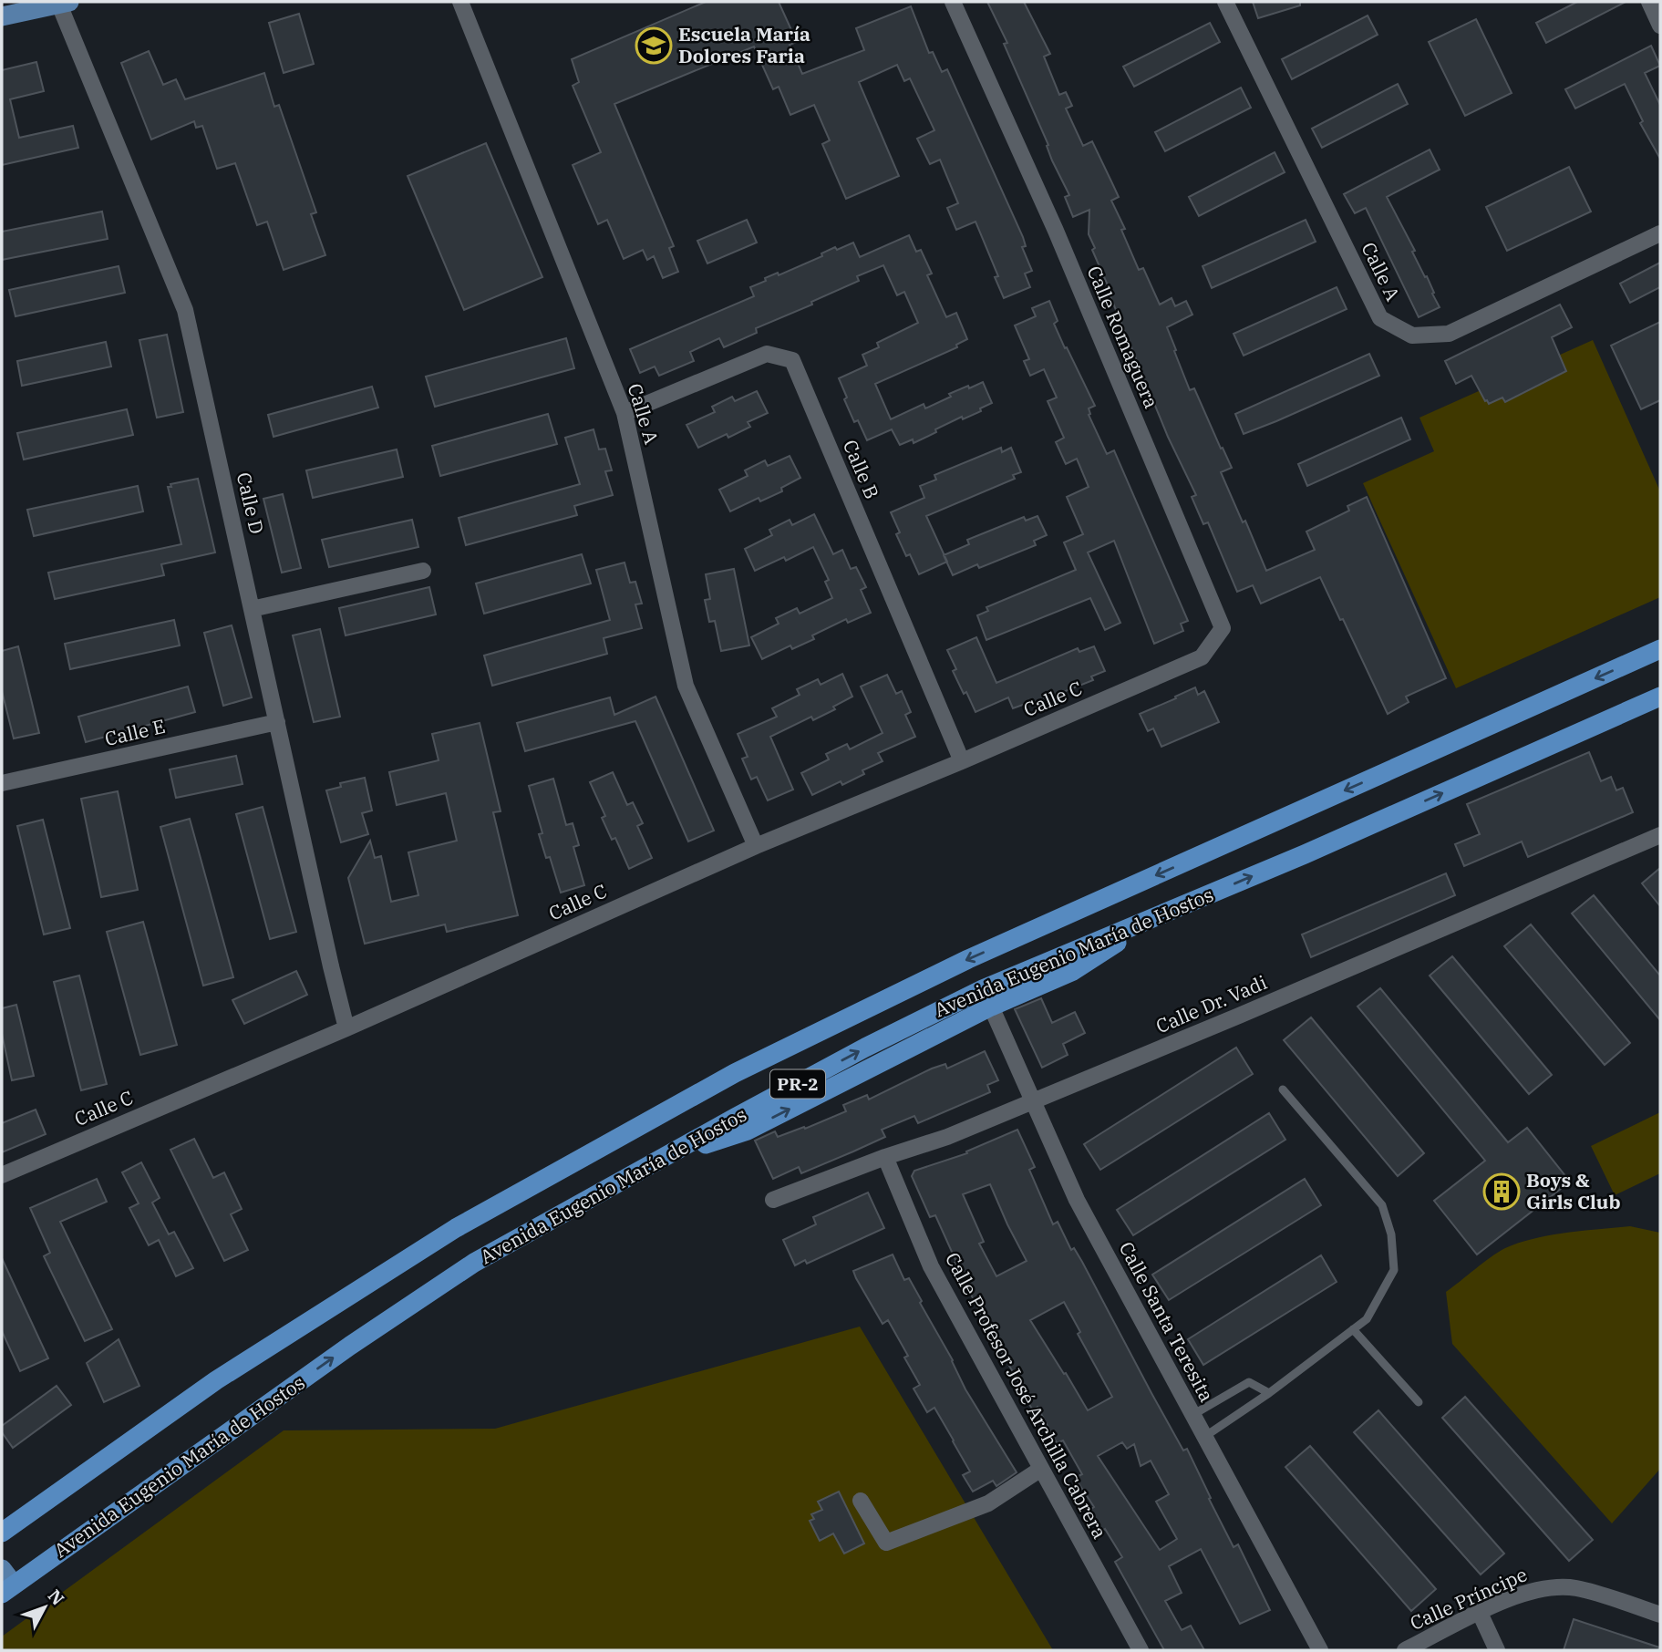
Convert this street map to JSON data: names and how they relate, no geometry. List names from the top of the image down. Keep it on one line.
{"streets":{"highway":["Avenida Eugenio María de Hostos","PR-2"],"street":["Calle A","Calle Romaguera","Calle B","Calle D","Calle C","Calle E","Calle Dr. Vadi","Calle Santa Teresita","Calle Profesor José Archilla Cabrera","Calle Príncipe"]},"crossings":[["Calle A","Calle B"],["Calle A","Calle C"],["Calle Romaguera","Calle C"],["Calle B","Calle C"],["Calle D","Calle C"],["Calle D","Calle E"],["Calle Dr. Vadi","Calle Santa Teresita"],["Calle Dr. Vadi","Calle Profesor José Archilla Cabrera"]],"places":{"school or university":["Escuela María Dolores Faria"],"building":["Boys & Girls Club"]},"north":"top right"}
